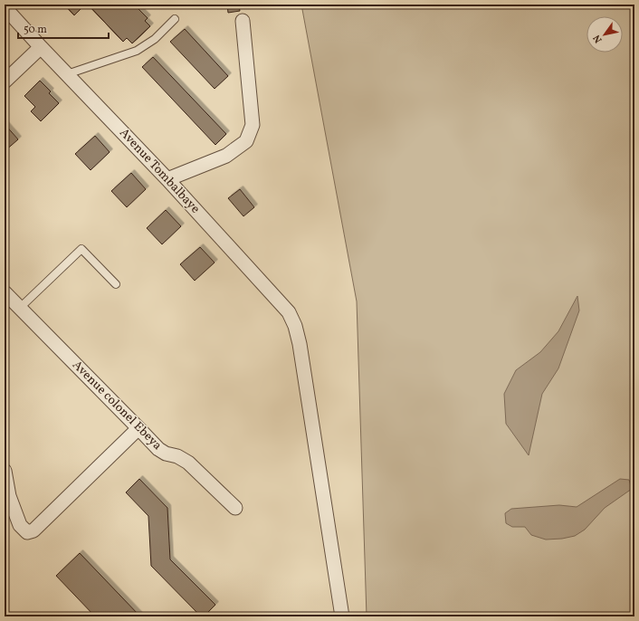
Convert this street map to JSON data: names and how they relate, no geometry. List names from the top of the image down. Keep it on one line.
{"streets":{"street":["Avenue Tombalbaye","Avenue colonel Ebeya"]},"scale_bar":"50 m","north":"bottom left"}
